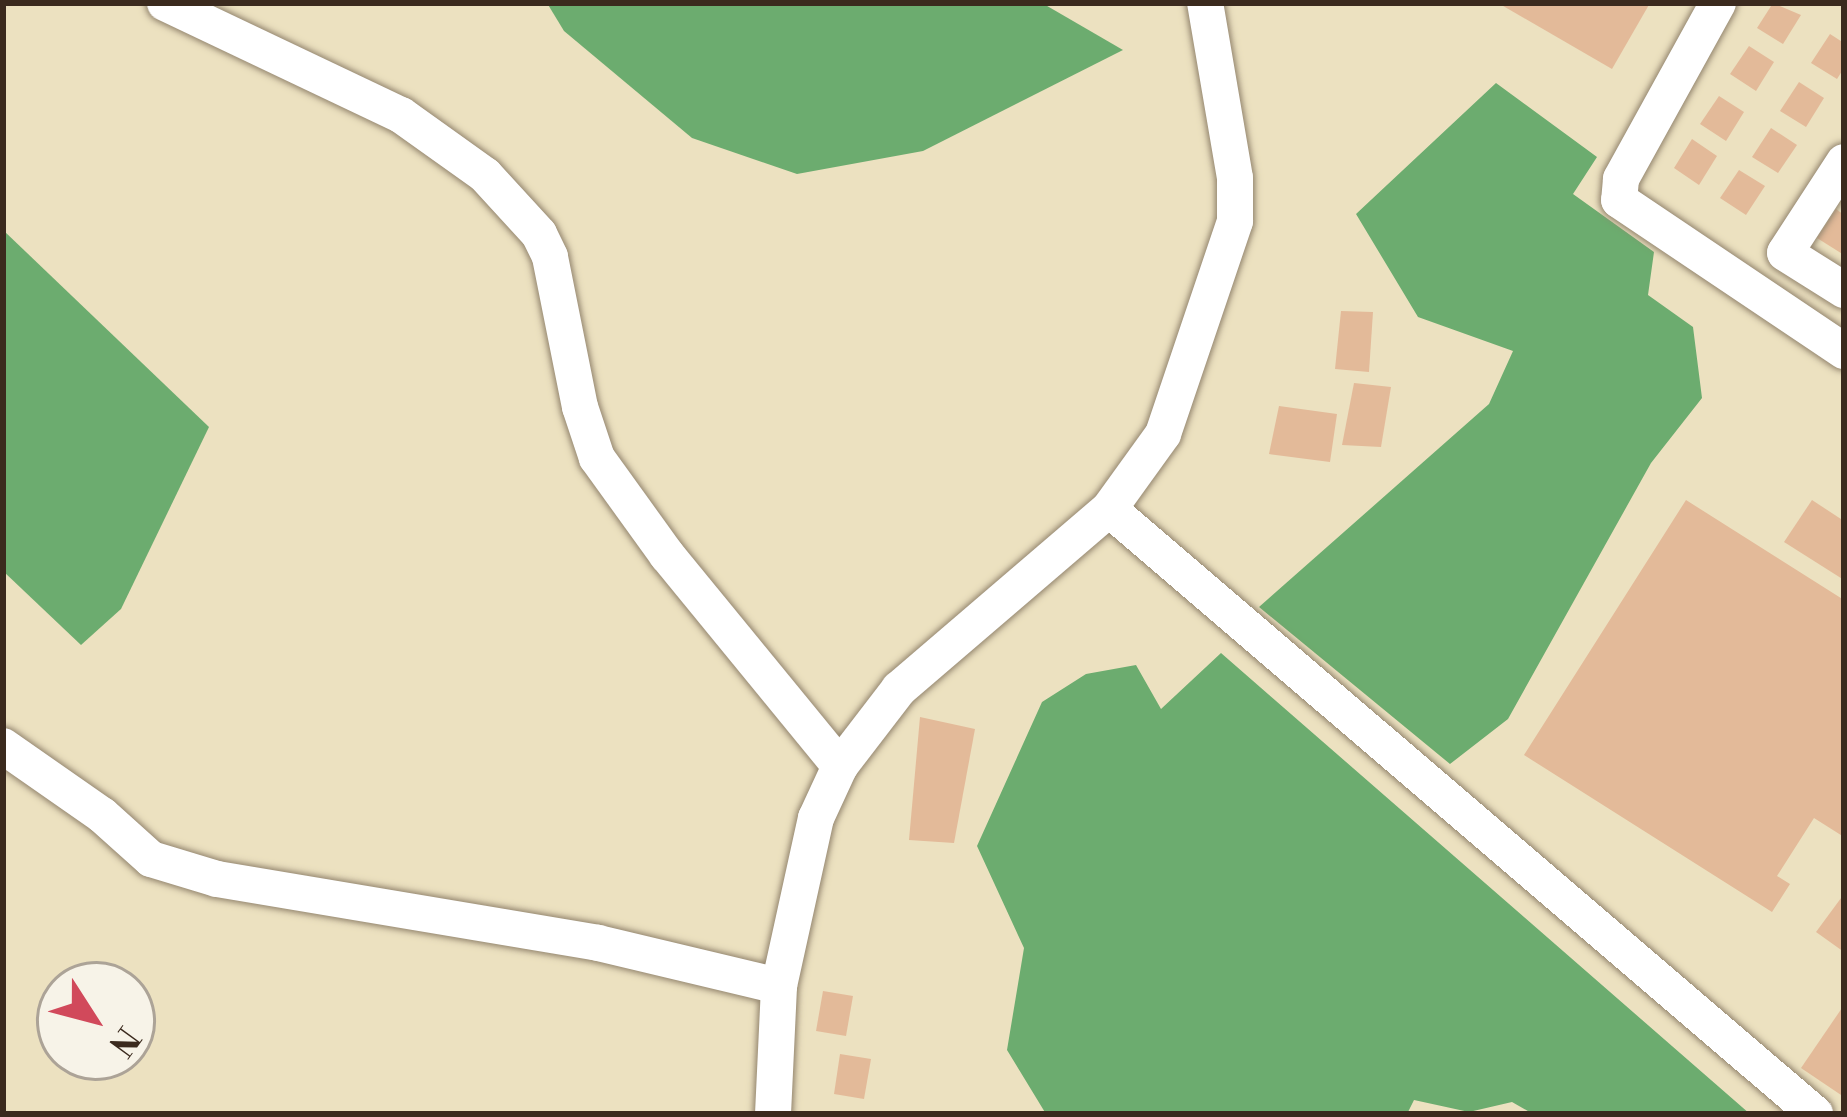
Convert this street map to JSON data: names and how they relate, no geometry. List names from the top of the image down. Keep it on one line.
{"north":"bottom right"}
